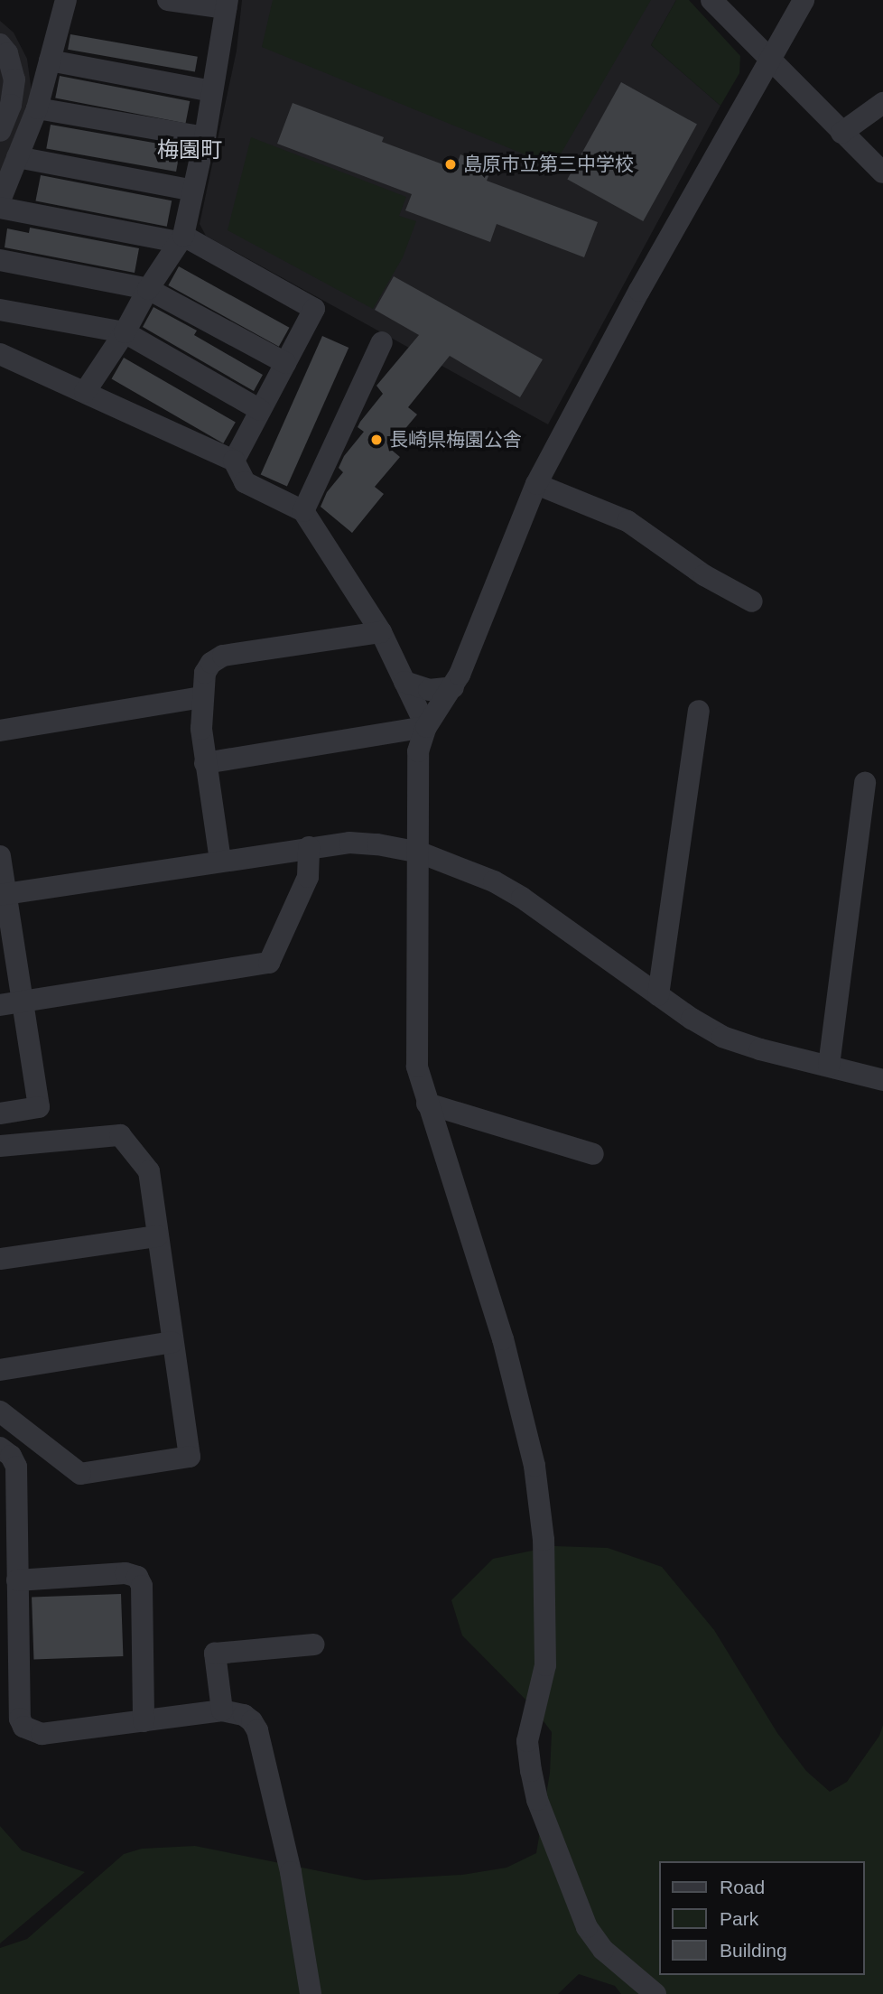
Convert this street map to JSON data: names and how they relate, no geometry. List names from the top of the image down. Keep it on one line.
{"districts":["梅園町"],"places":["島原市立第三中学校","長崎県梅園公舎"],"legend":["Road","Park","Building"]}
